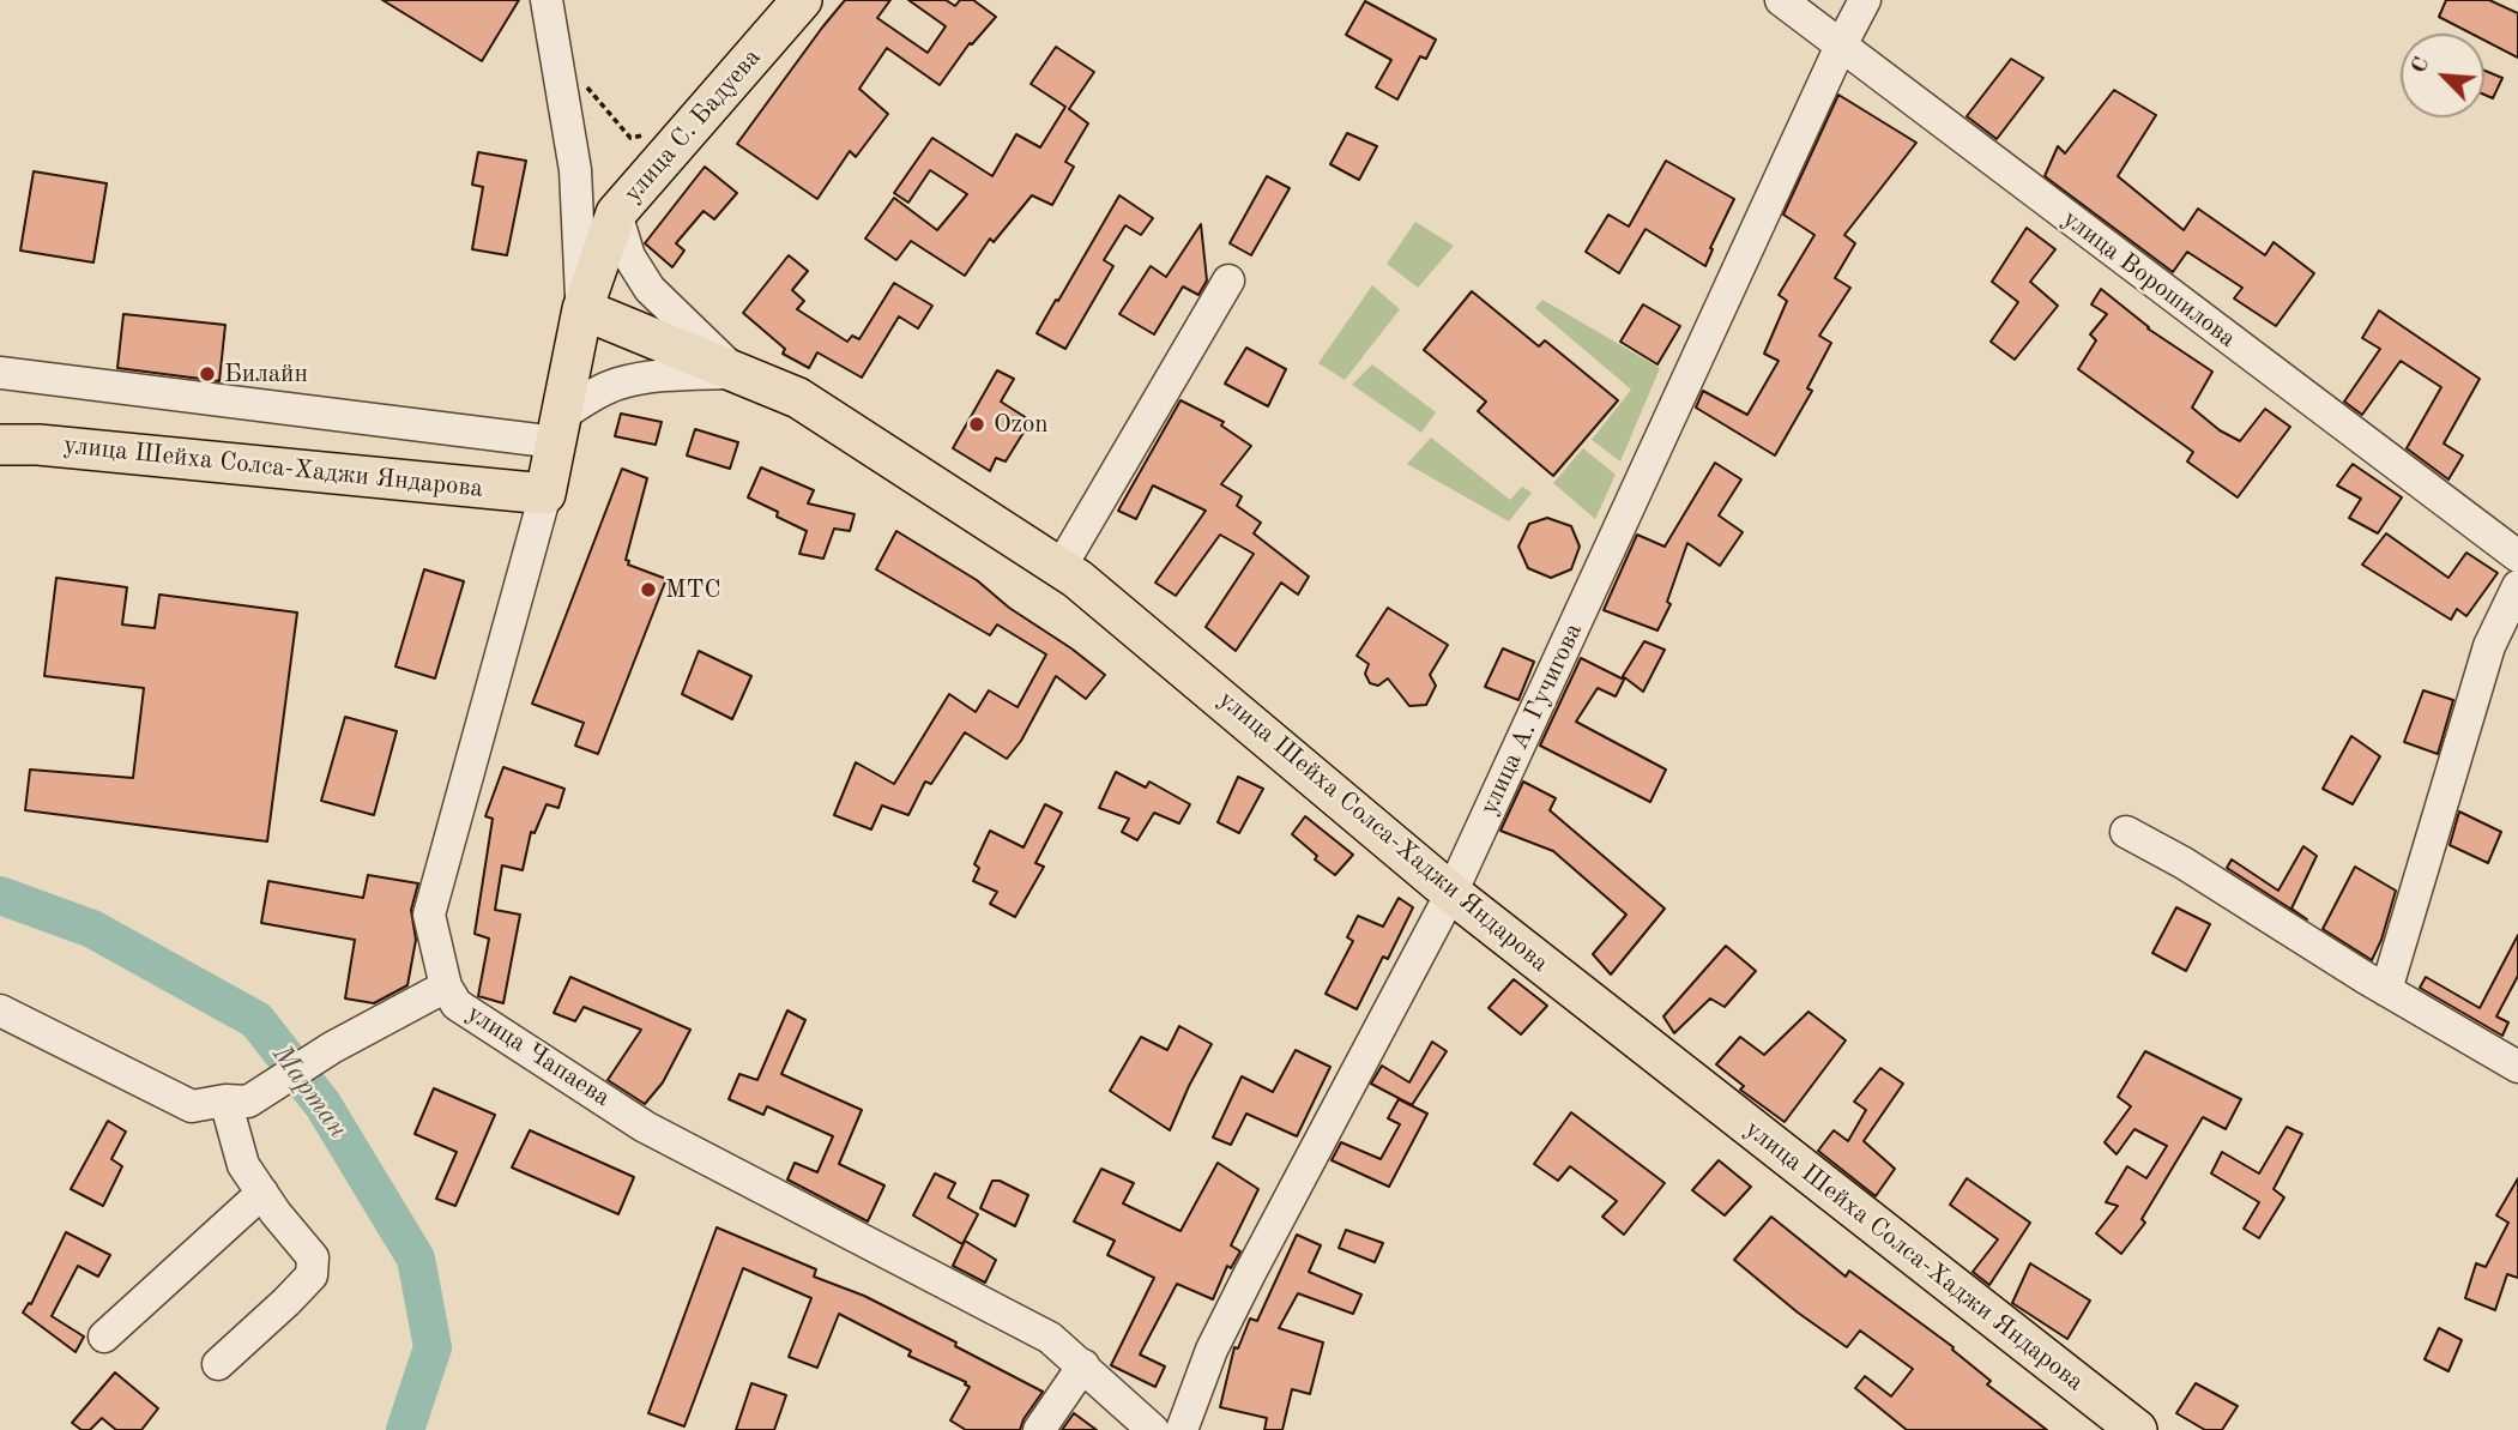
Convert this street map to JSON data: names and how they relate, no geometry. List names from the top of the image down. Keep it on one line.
{"streets":{"main road":["улица С. Бадуева","улица Шейха Солса-Хаджи Яндарова"],"street":["улица Ворошилова","улица А. Гучигова","улица Чапаева"]},"crossings":[["улица С. Бадуева","улица Шейха Солса-Хаджи Яндарова"],["улица С. Бадуева","улица Чапаева"],["улица Ворошилова","улица А. Гучигова"],["улица Шейха Солса-Хаджи Яндарова","улица А. Гучигова"],["улица Шейха Солса-Хаджи Яндарова","улица Чапаева"]],"water":["Мартан"],"places":["Билайн","Ozon","МТС"],"north":"top left"}
